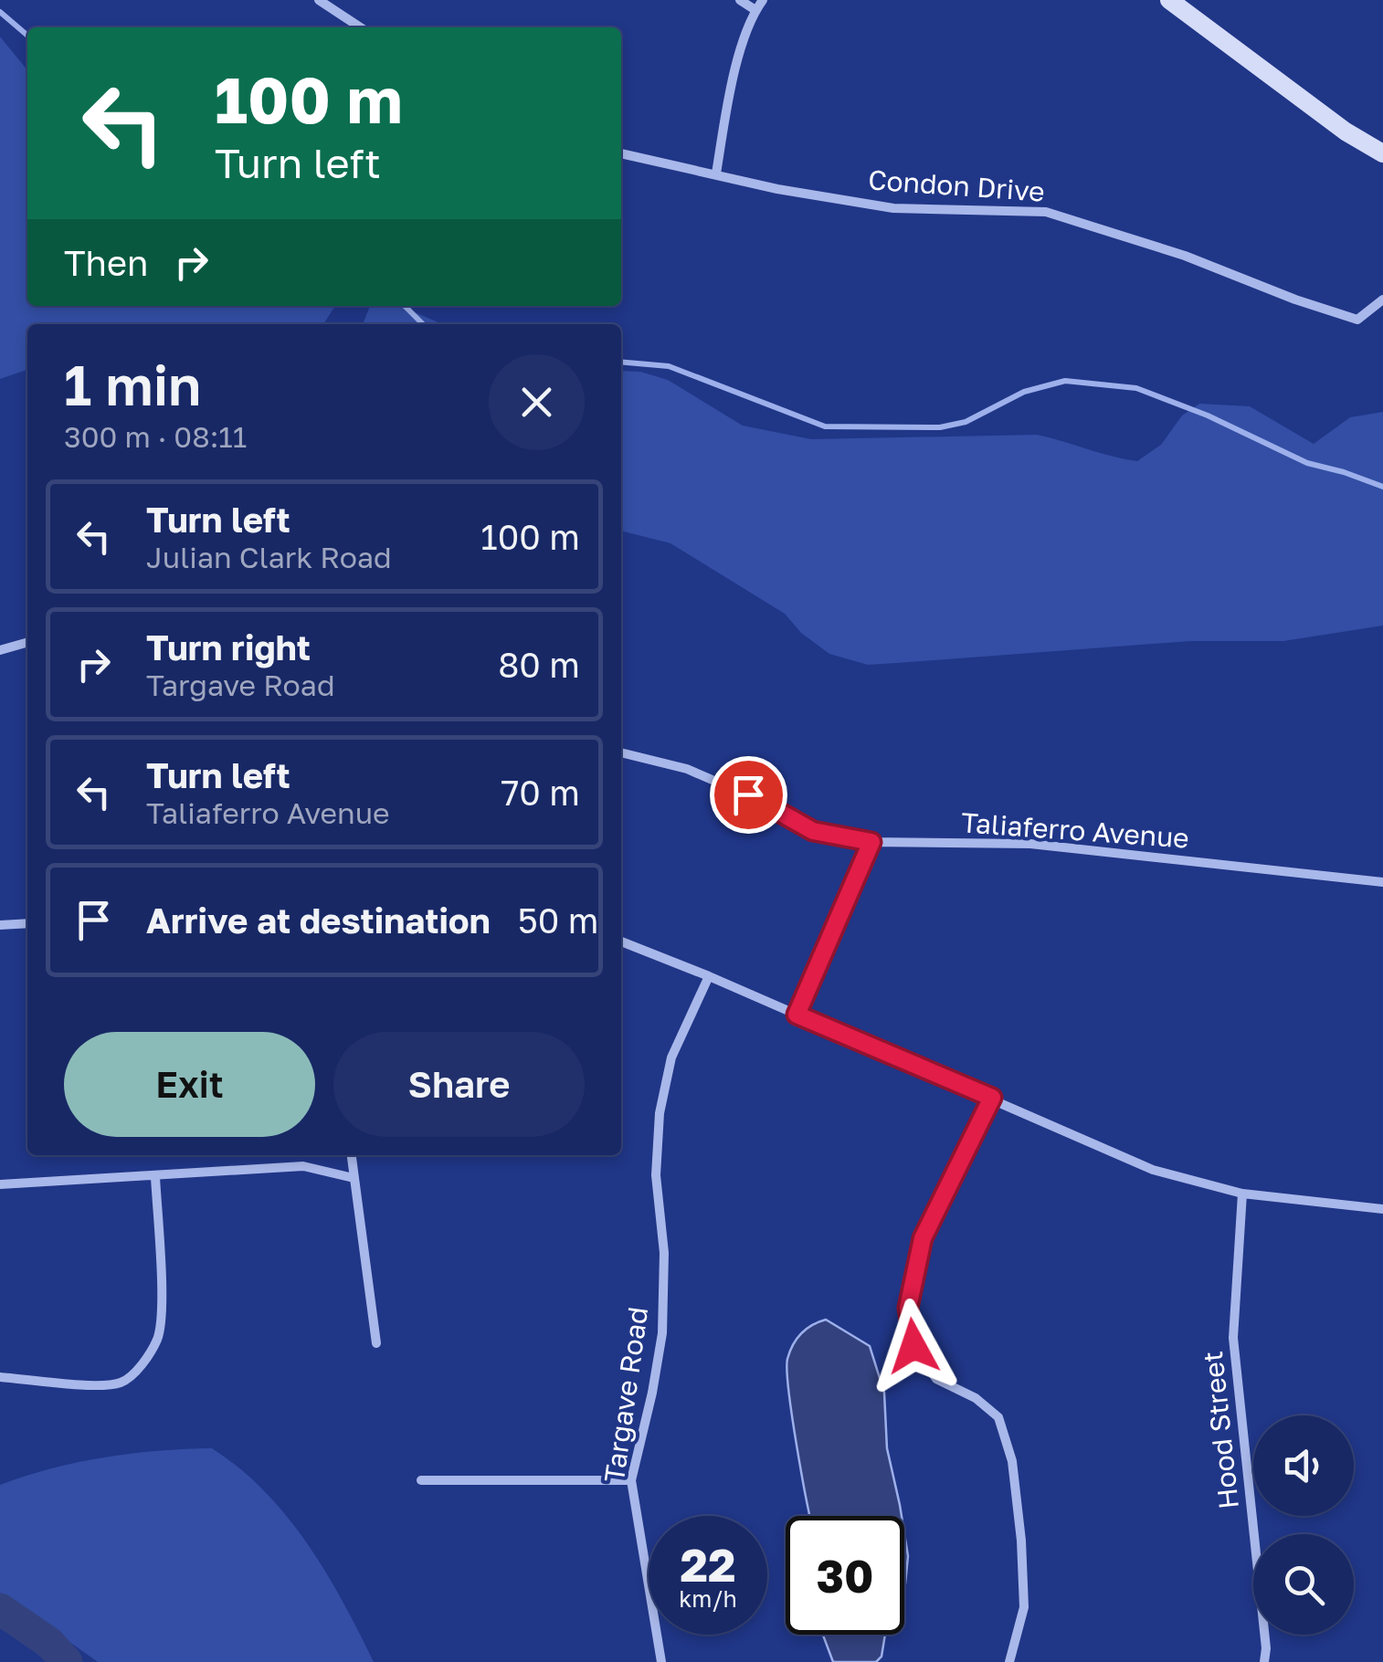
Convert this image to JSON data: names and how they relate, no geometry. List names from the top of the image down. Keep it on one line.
{"streets":{"street":["Condon Drive","Taliaferro Avenue","Targave Road","Hood Street"]},"page":{"turn":["100 m","Turn left"],"then":"Then","heading":["1 min","300 m · 08:11"],"list":[{"name":"Turn left","note":"Julian Clark Road","value":"100 m"},{"name":"Turn right","note":"Targave Road","value":"80 m"},{"name":"Turn left","note":"Taliaferro Avenue","value":"70 m"},{"name":"Arrive at destination","value":"50 m"}],"buttons":["Exit","Share"],"speed":"22 km/h","limit":"30"}}
